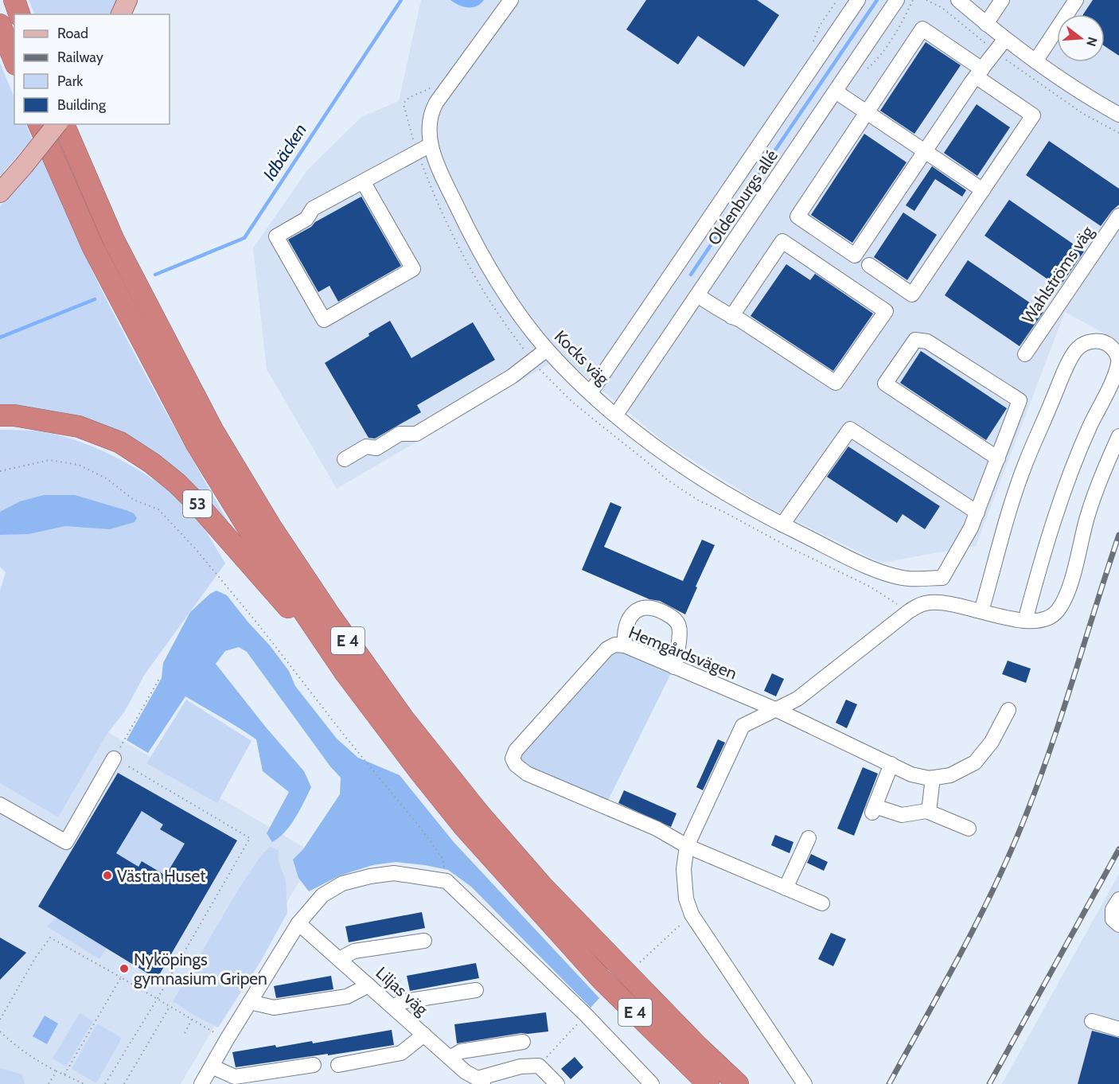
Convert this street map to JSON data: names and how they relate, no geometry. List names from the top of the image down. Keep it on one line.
{"streets":{"highway":["53","E 4"],"street":["Oldenburgs allé","Wahlströms väg","Kocks väg","Hemgårdsvägen","Liljas väg"]},"crossings":[["Oldenburgs allé","Kocks väg"],["53","E 4"]],"water":["Idbäcken"],"places":["Västra Huset","Nyköpings gymnasium Gripen"],"legend":["Road","Railway","Park","Building"],"north":"right"}
